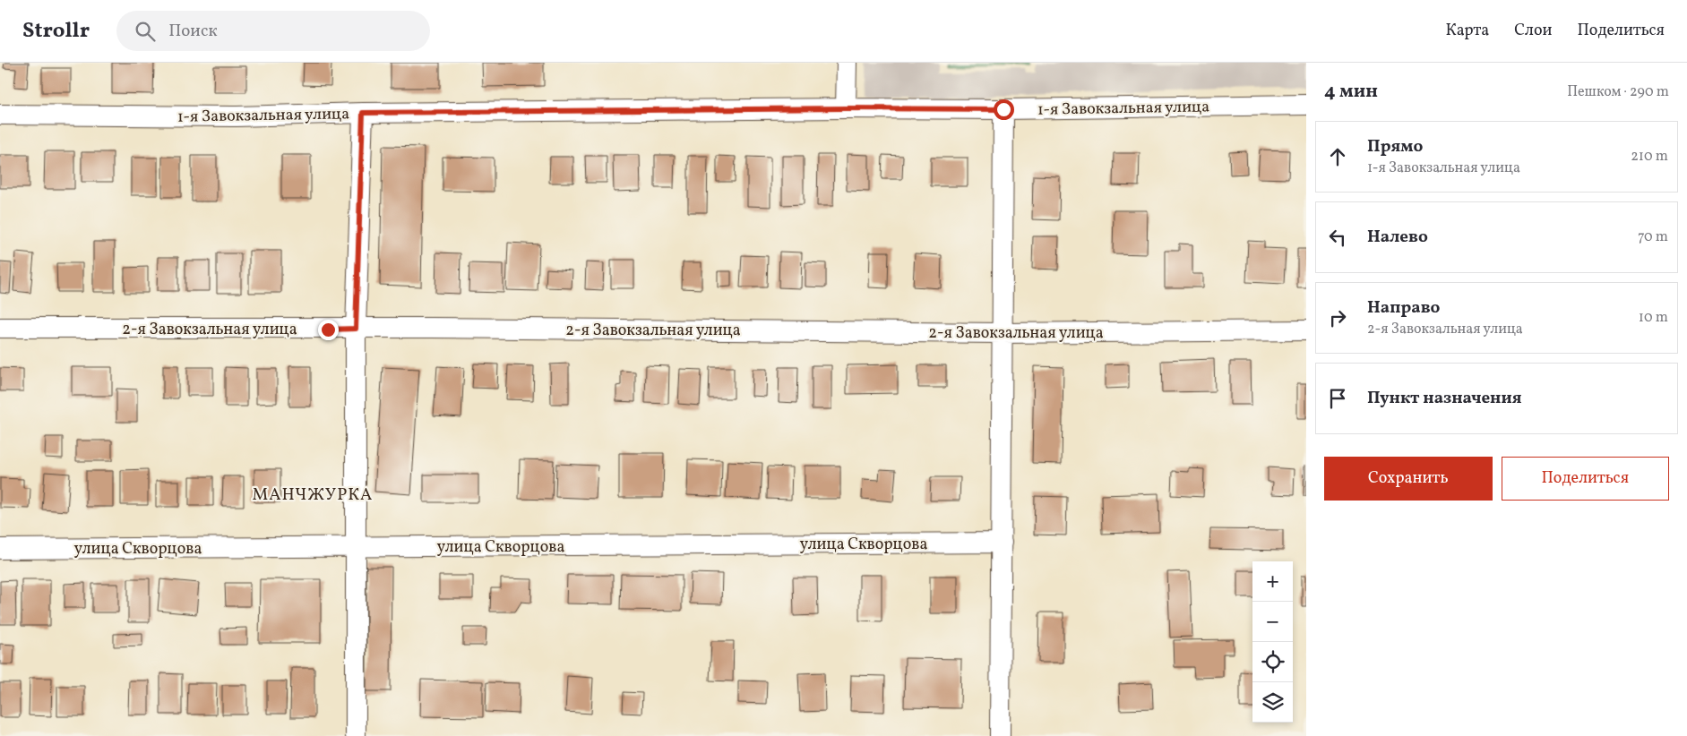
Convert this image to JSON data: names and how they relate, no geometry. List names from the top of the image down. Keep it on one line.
{"streets":{"street":["1-я Завокзальная улица","2-я Завокзальная улица","улица Скворцова"]},"districts":["МАНЧЖУРКА"],"page":{"header":"Strollr","search":"Поиск","nav":["Карта","Слои","Поделиться"],"heading":["4 мин","Пешком · 290 m"],"list":[["Прямо","1-я Завокзальная улица","210 m"],["Налево","70 m"],["Направо","2-я Завокзальная улица","10 m"],"Пункт назначения"],"buttons":["Сохранить","Поделиться"],"map_buttons":["+","−"]}}
